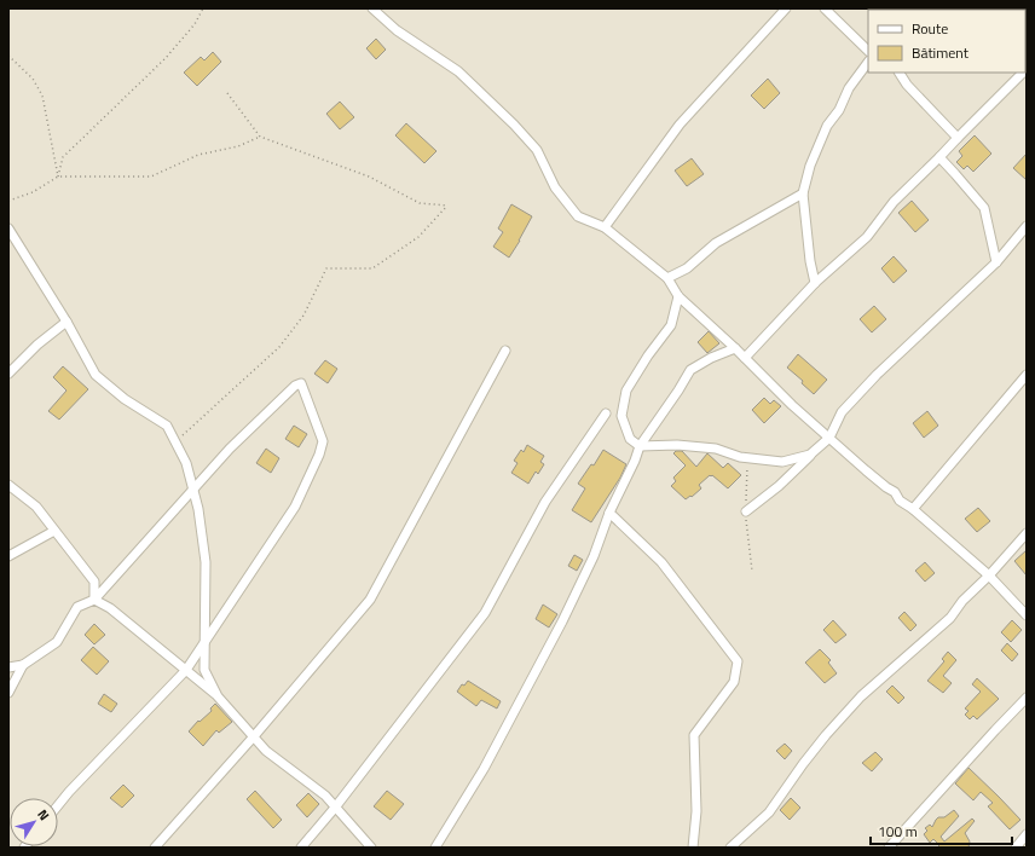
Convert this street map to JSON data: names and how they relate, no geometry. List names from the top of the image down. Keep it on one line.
{"legend":["Route","Bâtiment"],"scale_bar":"100 m","north":"top right"}
